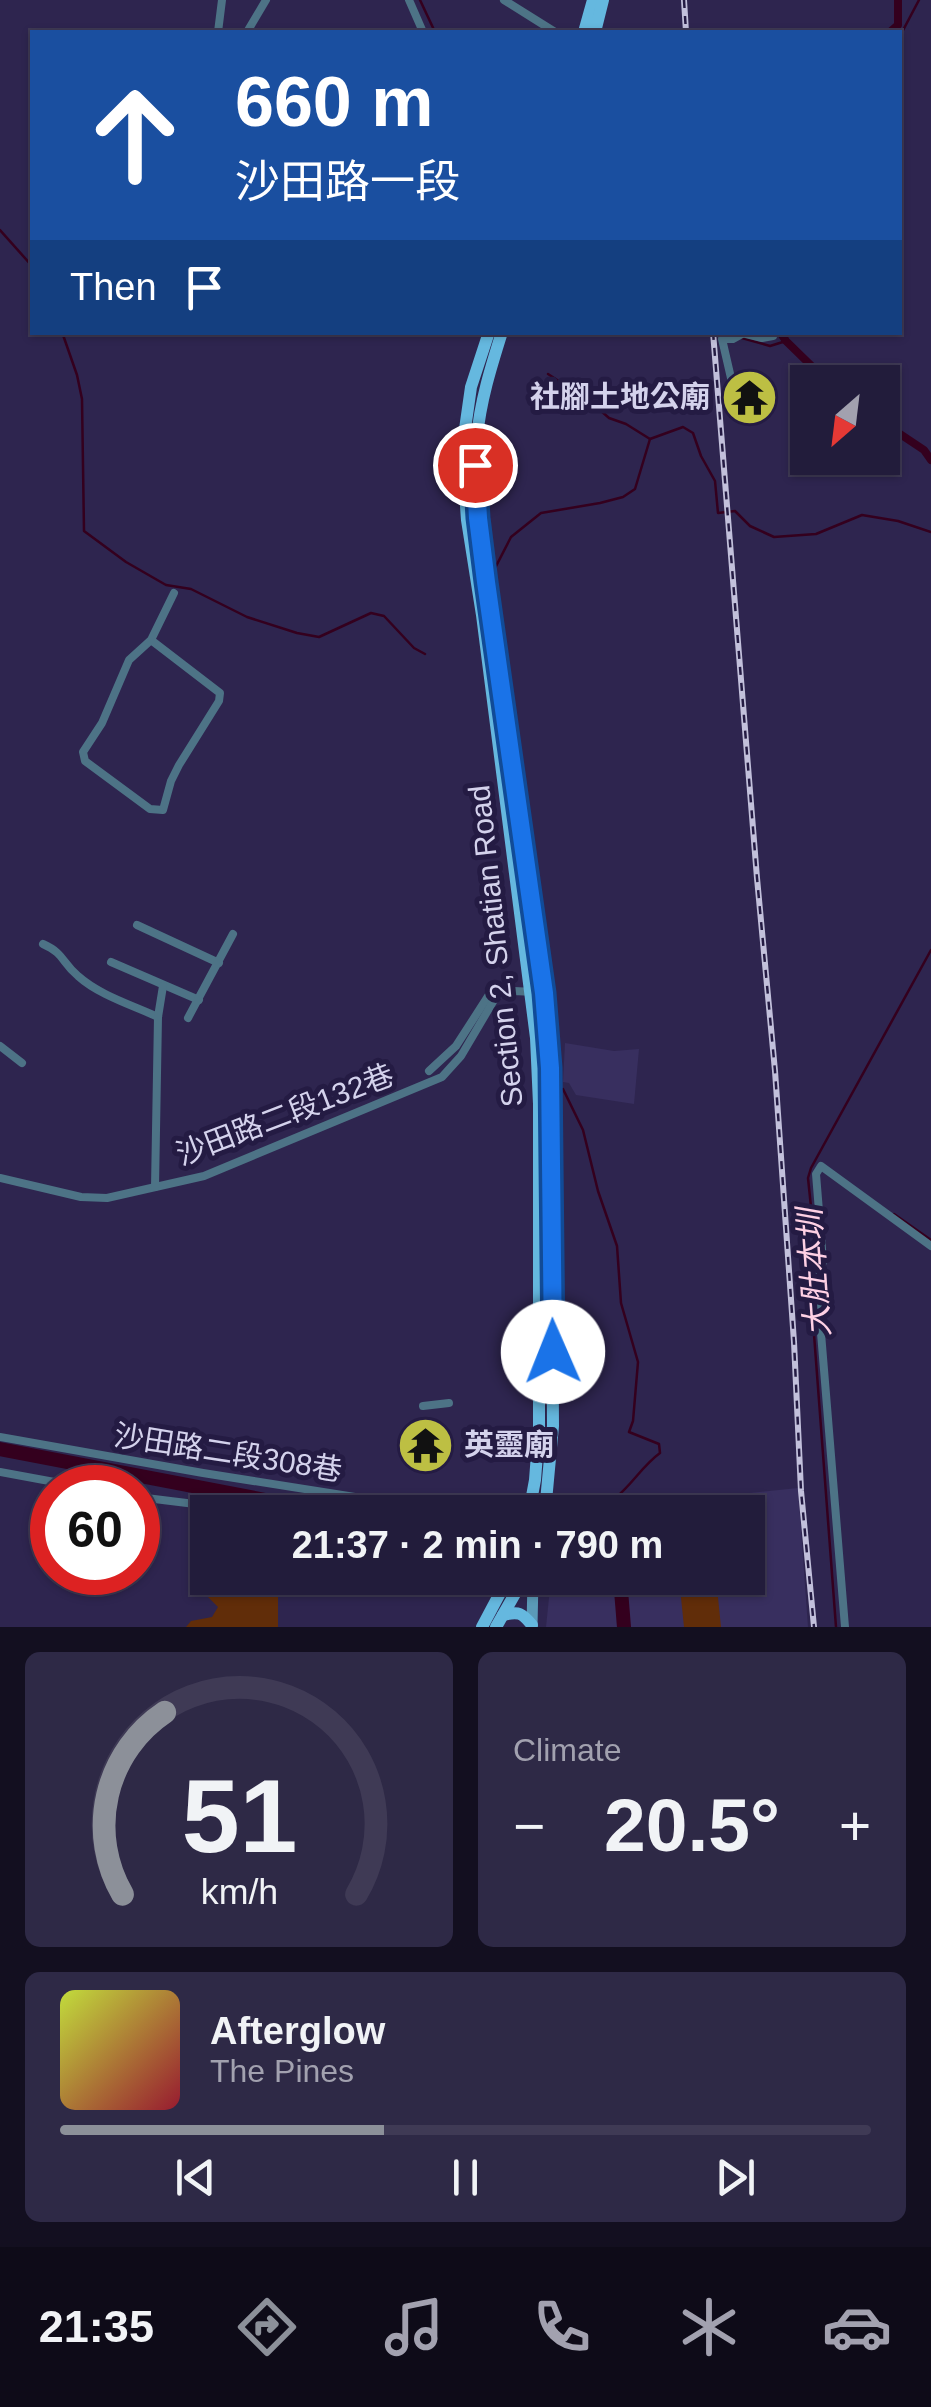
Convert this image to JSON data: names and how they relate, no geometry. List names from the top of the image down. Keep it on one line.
{"streets":{"main road":["Section 2, Shatian Road"],"street":["沙田路二段132巷","沙田路二段308巷"]},"crossings":[["Section 2, Shatian Road","沙田路二段132巷"]],"water":["大肚本圳"],"places":{"temple":["社腳土地公廟","英靈廟"]},"north":"bottom left","page":{"turn":["660 m","沙田路一段"],"then":"Then","limit":"60","trip":"21:37 · 2 min · 790 m","tile":"Climate","heat":["−","20.5°","+"],"song":["Afterglow","The Pines"],"tabs":"21:35","gauge":["51","km/h"]}}
